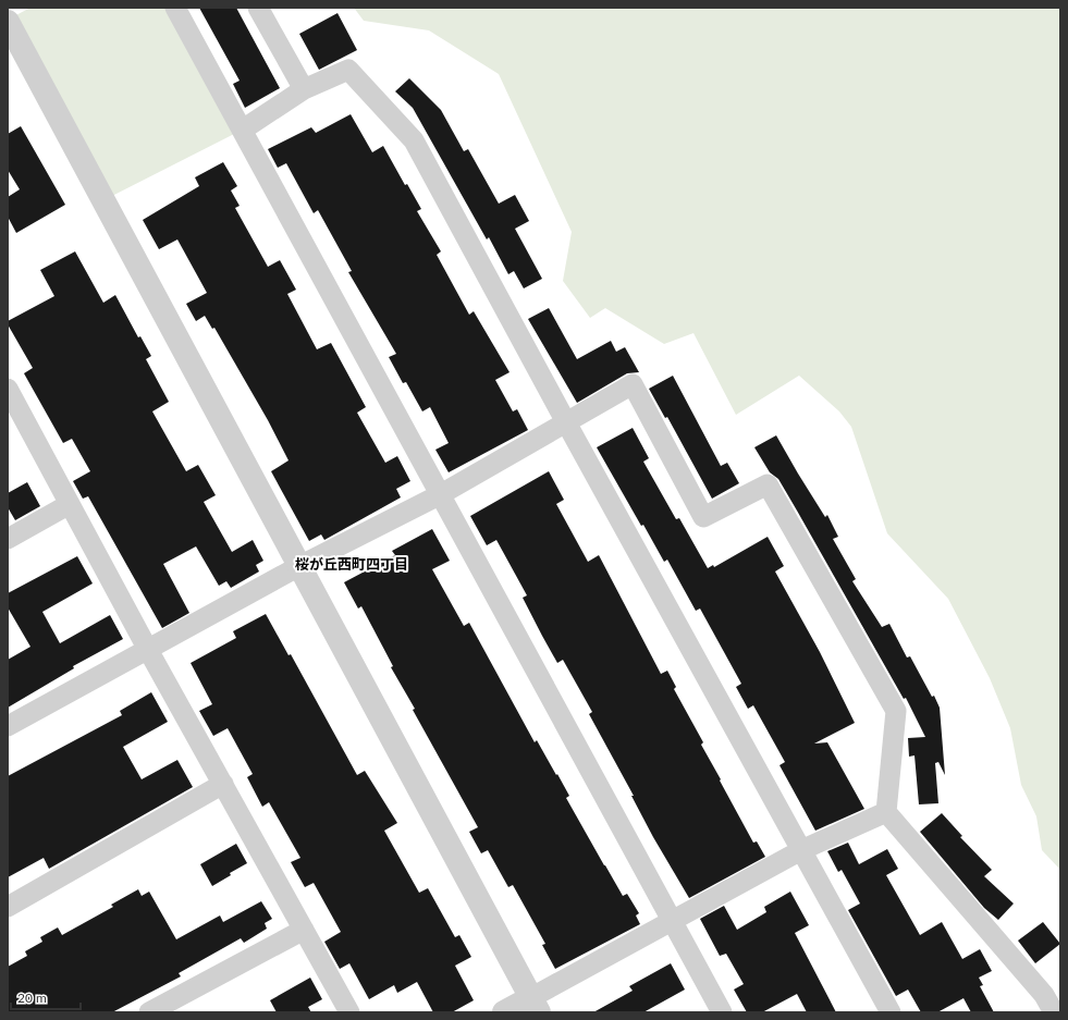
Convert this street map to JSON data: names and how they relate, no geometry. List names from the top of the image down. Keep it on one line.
{"districts":["桜が丘西町四丁目"],"scale_bar":"20 m"}
